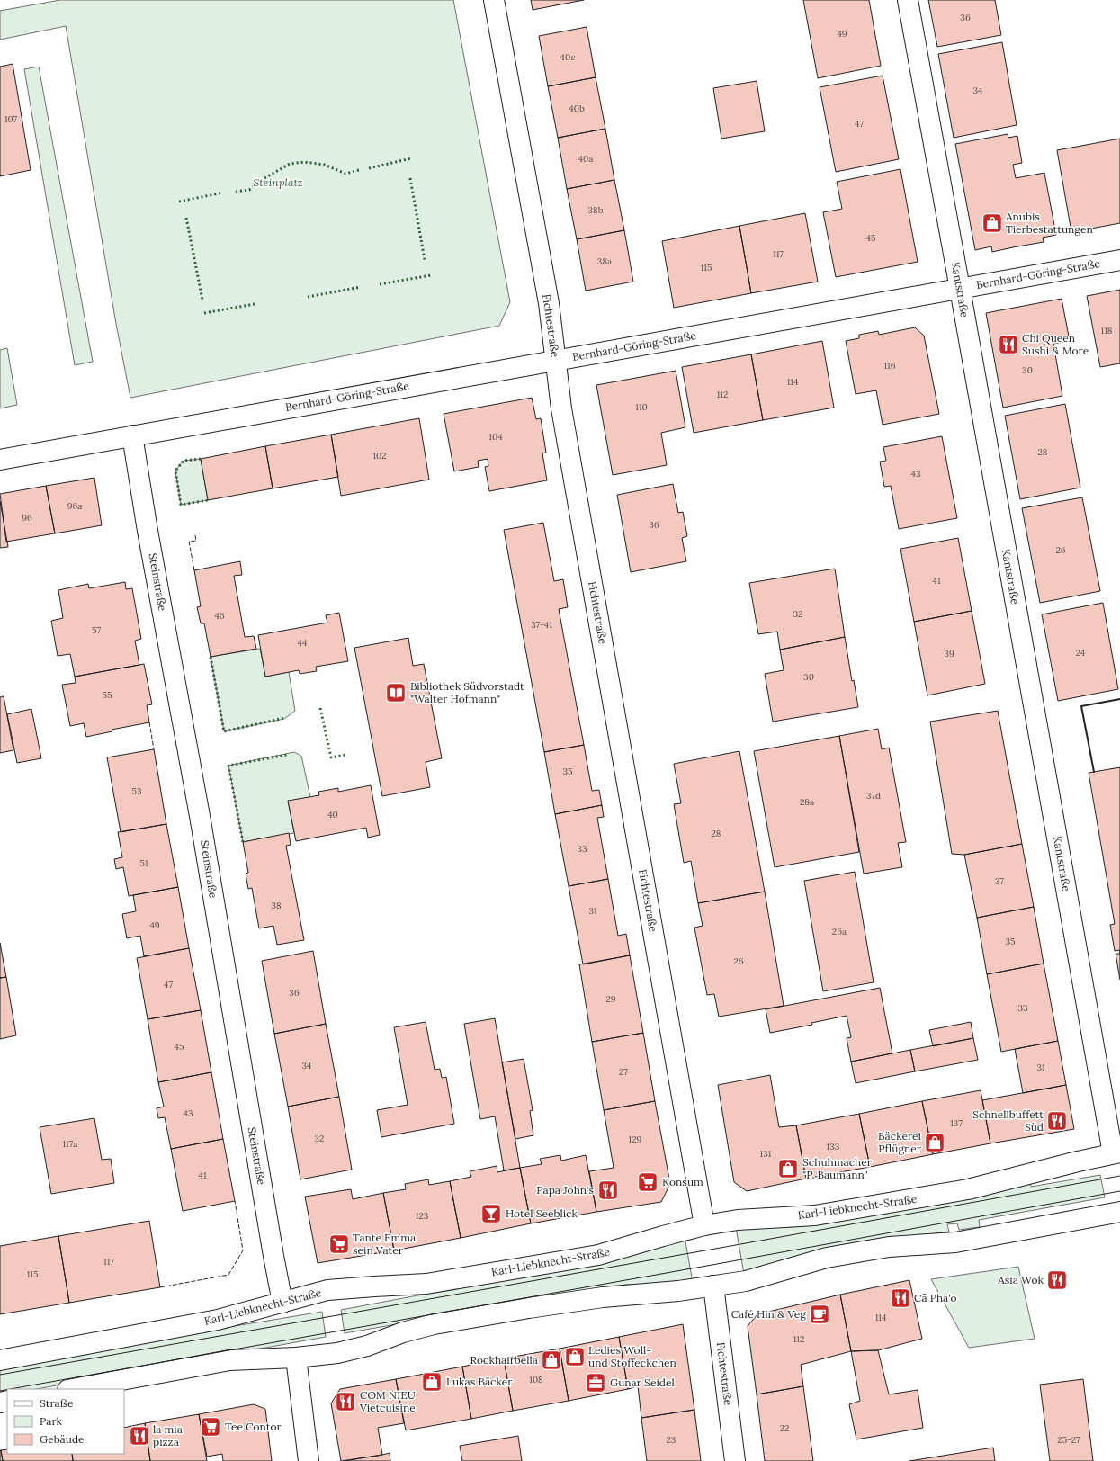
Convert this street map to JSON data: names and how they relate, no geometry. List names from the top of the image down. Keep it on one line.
{"streets":{"street":["Bernhard-Göring-Straße","Kantstraße","Fichtestraße","Steinstraße","Karl-Liebknecht-Straße"]},"crossings":[["Bernhard-Göring-Straße","Kantstraße"],["Bernhard-Göring-Straße","Fichtestraße"],["Bernhard-Göring-Straße","Steinstraße"],["Kantstraße","Karl-Liebknecht-Straße"],["Fichtestraße","Karl-Liebknecht-Straße"],["Steinstraße","Karl-Liebknecht-Straße"]],"parks":["Steinplatz"],"places":{"shop":["Anubis Tierbestattungen","Bäckerei Pflügner","Schuhmacher \"P. Baumann\"","Ledies Woll- und Stoffeckchen","Rockhairbella","Lukas Bäcker"],"restaurant":["Chi Queen Sushi & More","Schnellbuffett Süd","Papa John's","Asia Wok","Cā Pha'o","COM NIEU Vietcuisine","la mia pizza"],"library":["Bibliothek Südvorstadt \"Walter Hofmann\""],"supermarket":["Konsum","Tante Emma sein Vater","Tee Contor"],"bar":["Hotel Seeblick"],"cafe":["Café Hin & Veg"],"office":["Gunar Seidel"]},"house_numbers":["36","49","40c","34","40b","107","47","40a","38b","45","117","38a","115","118","116","30","114","112","110","104","28","102","43","96a","96","36","26","41","32","46","37-41","57","44","24","39","30","55","35","53","37d","28a","40","28","33","51","37","38","31","49","26a","35","26","47","36","29","33","45","34","31","27","43","137","32","129","117a","133","131","41","123","117","115","114","112","108","22","23","25-27"],"legend":["Straße","Park","Gebäude"]}
